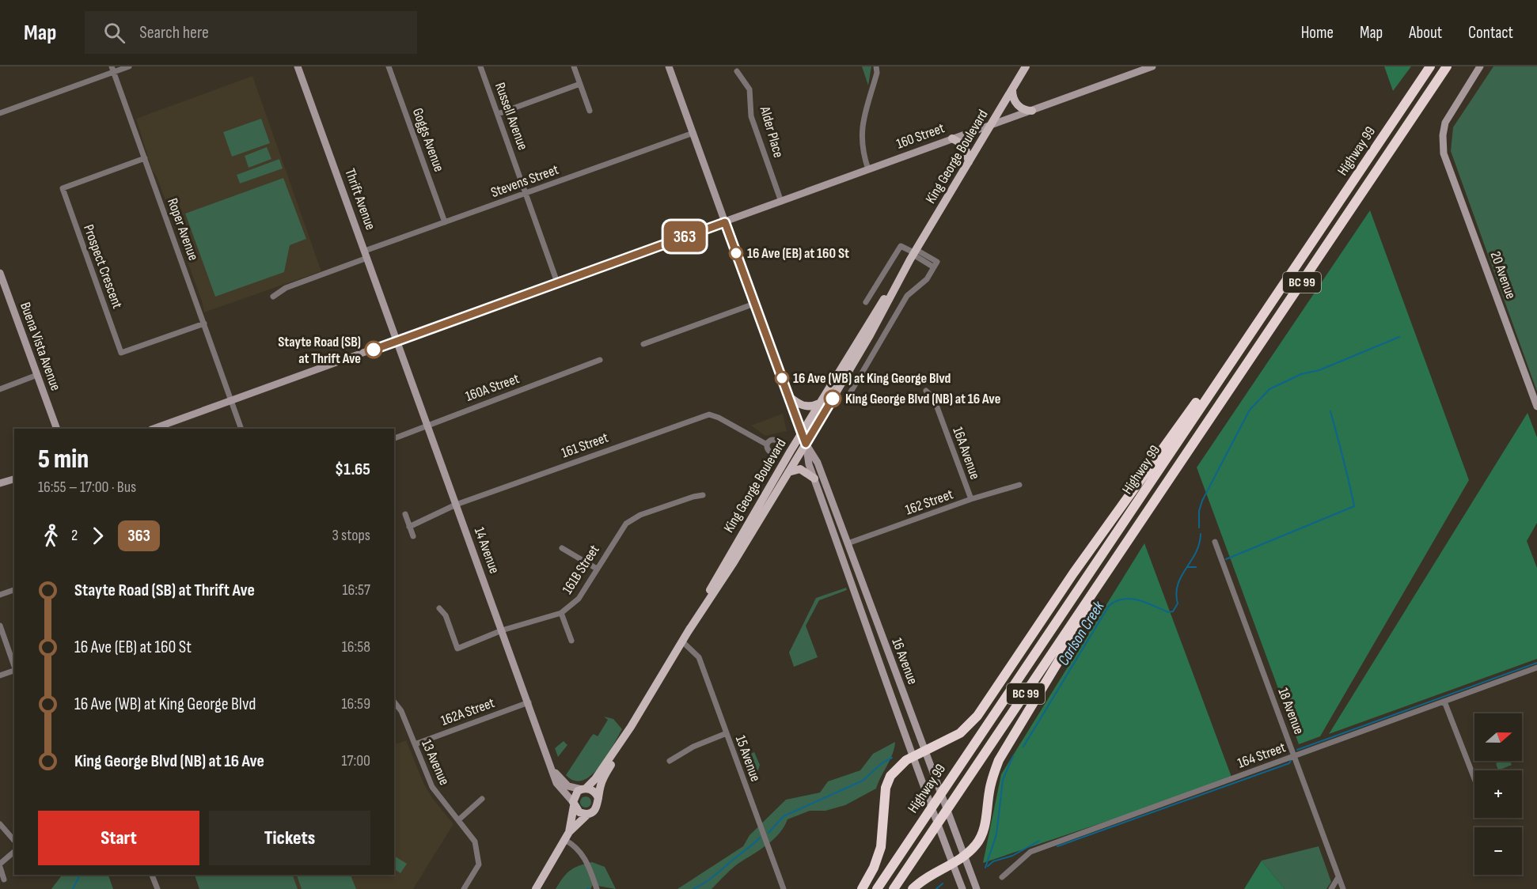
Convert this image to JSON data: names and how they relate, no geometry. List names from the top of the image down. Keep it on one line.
{"streets":{"highway":["Highway 99","BC 99"],"main road":["160 Street","King George Boulevard","Thrift Avenue","20 Avenue","Buena Vista Avenue","14 Avenue","16 Avenue"],"street":["Russell Avenue","Alder Place","Goggs Avenue","Stevens Street","Roper Avenue","Prospect Crescent","160A Street","161 Street","16A Avenue","162 Street","161B Street","18 Avenue","162A Street","164 Street","15 Avenue","13 Avenue"]},"crossings":[["Russell Avenue","160 Street"],["Russell Avenue","Stevens Street"],["Alder Place","160 Street"],["160 Street","King George Boulevard"],["160 Street","Thrift Avenue"],["160 Street","Roper Avenue"],["160 Street","14 Avenue"],["160 Street","16 Avenue"],["Goggs Avenue","Stevens Street"],["King George Boulevard","14 Avenue"],["King George Boulevard","16 Avenue"],["King George Boulevard","15 Avenue"],["Stevens Street","Thrift Avenue"],["Stevens Street","16 Avenue"],["Thrift Avenue","14 Avenue"],["Roper Avenue","Prospect Crescent"],["160A Street","14 Avenue"],["161 Street","14 Avenue"],["16A Avenue","162 Street"],["162 Street","16 Avenue"],["14 Avenue","161B Street"],["14 Avenue","162A Street"],["18 Avenue","164 Street"],["162A Street","13 Avenue"]],"water":["Carlson Creek"],"places":["16 Ave (EB) at 160 St","Stayte Road (SB) at Thrift Ave","16 Ave (WB) at King George Blvd","King George Blvd (NB) at 16 Ave"],"lines":["bus line 363"],"north":"right","page":{"header":"Map","search":"Search here","nav":["Home","Map","About","Contact"],"on_map":"363","heading":["5 min","16:55 – 17:00 · Bus","$1.65"],"legs":["2","363","3 stops"],"list":[{"name":"Stayte Road (SB) at Thrift Ave","value":"16:57"},{"name":"16 Ave (EB) at 160 St","value":"16:58"},{"name":"16 Ave (WB) at King George Blvd","value":"16:59"},{"name":"King George Blvd (NB) at 16 Ave","value":"17:00"}],"map_buttons":["+","−"],"buttons":["Start","Tickets"]}}
